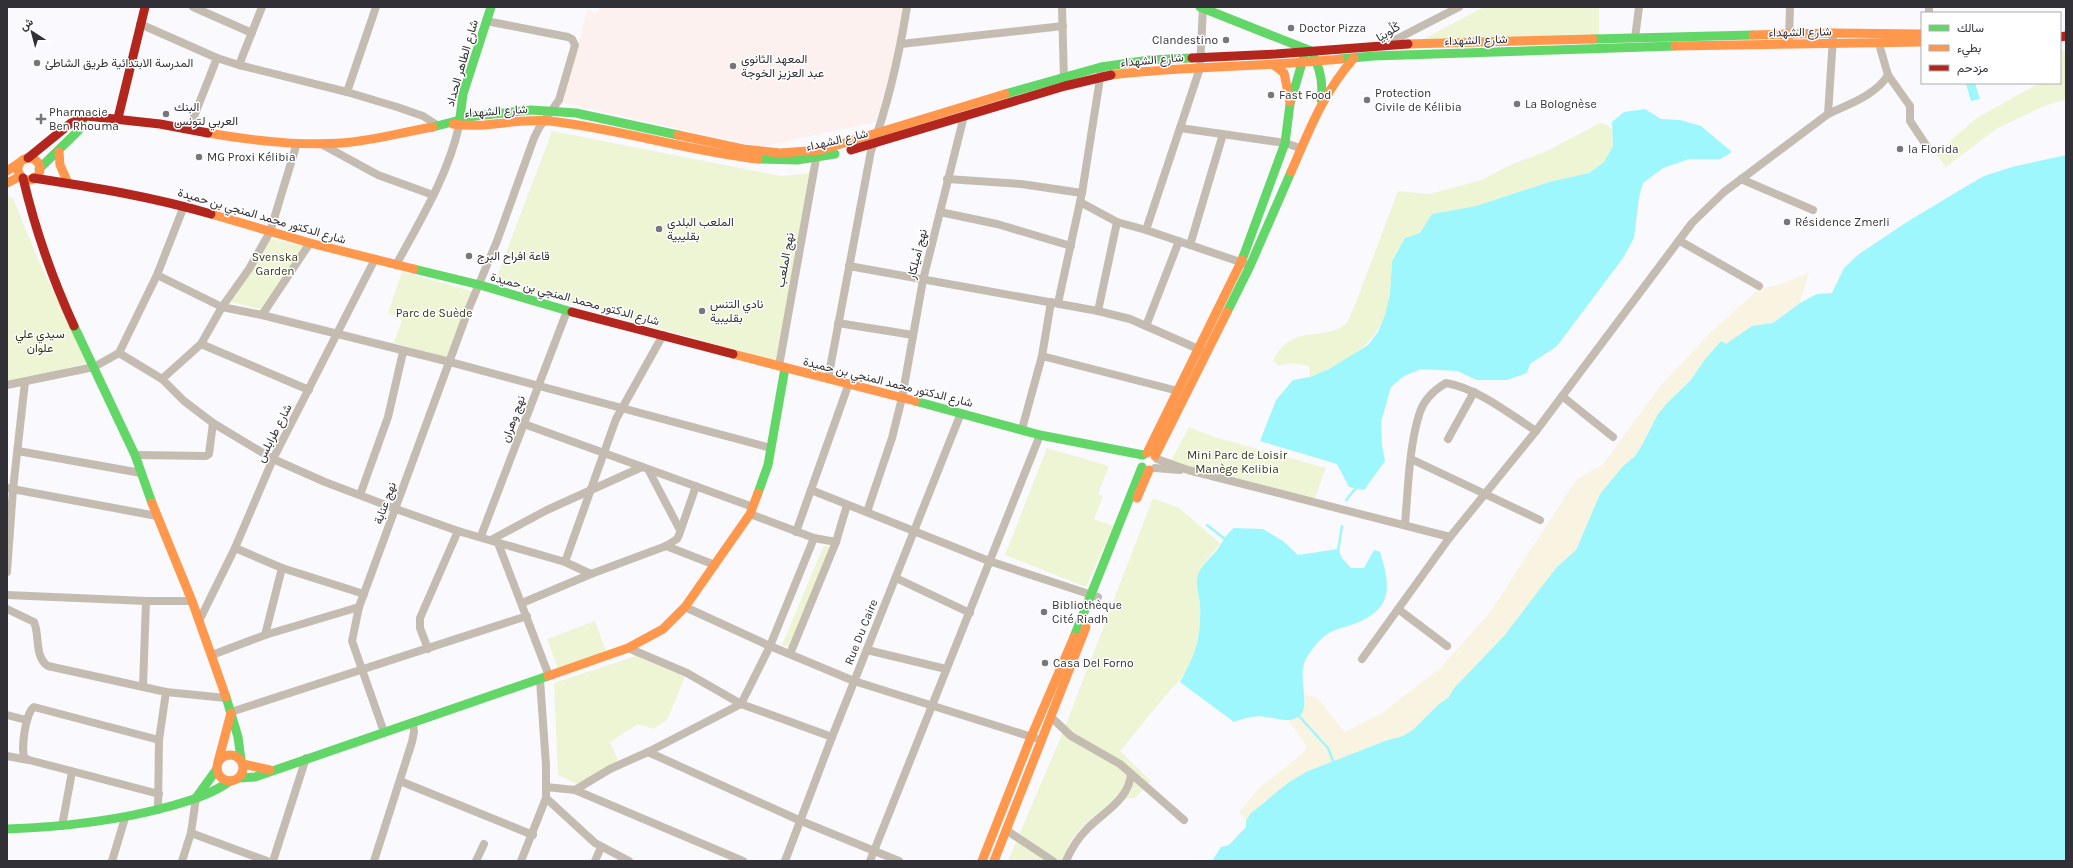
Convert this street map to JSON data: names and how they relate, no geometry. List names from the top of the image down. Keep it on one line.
{"streets":{"street":["كْلُوبِيَا","شارع الشهداء","شارع الطاهر الحداد","شارع الدكتور محمد المنجي بن حميدة","نهج أميلكار","نهج الملعب","نهج وهران","شارع طرابلس","نهج عنابة","Rue Du Caire"]},"crossings":[["كْلُوبِيَا","شارع الشهداء"],["شارع الشهداء","شارع الطاهر الحداد"],["شارع الشهداء","نهج أميلكار"],["شارع الشهداء","نهج الملعب"],["شارع الشهداء","نهج عنابة"],["شارع الطاهر الحداد","نهج عنابة"],["شارع الدكتور محمد المنجي بن حميدة","نهج أميلكار"],["شارع الدكتور محمد المنجي بن حميدة","نهج الملعب"],["شارع الدكتور محمد المنجي بن حميدة","نهج وهران"],["شارع الدكتور محمد المنجي بن حميدة","شارع طرابلس"],["شارع الدكتور محمد المنجي بن حميدة","نهج عنابة"],["شارع الدكتور محمد المنجي بن حميدة","Rue Du Caire"]],"parks":["Svenska Garden","Parc de Suède","سيدي علي علوان","Mini Parc de Loisir Manège Kelibia"],"places":{"other":["Doctor Pizza","Clandestino","المدرسة الابتدائية طريق الشاطئ","المعهد الثانوي عبد العزيز الخوجة","Fast Food","Protection Civile de Kélibia","La Bolognèse","البنك العربي لتونس","la Florida","MG Proxi Kélibia","Résidence Zmerli","الملعب البلدي بقليبية","قاعة افراح البرج","نادي التنس بقليبية","Bibliothèque Cité Riadh","Casa Del Forno"],"health":["Pharmacie Ben Rhouma"]},"legend":["سالك","بطيء","مزدحم"],"north":"top left"}
